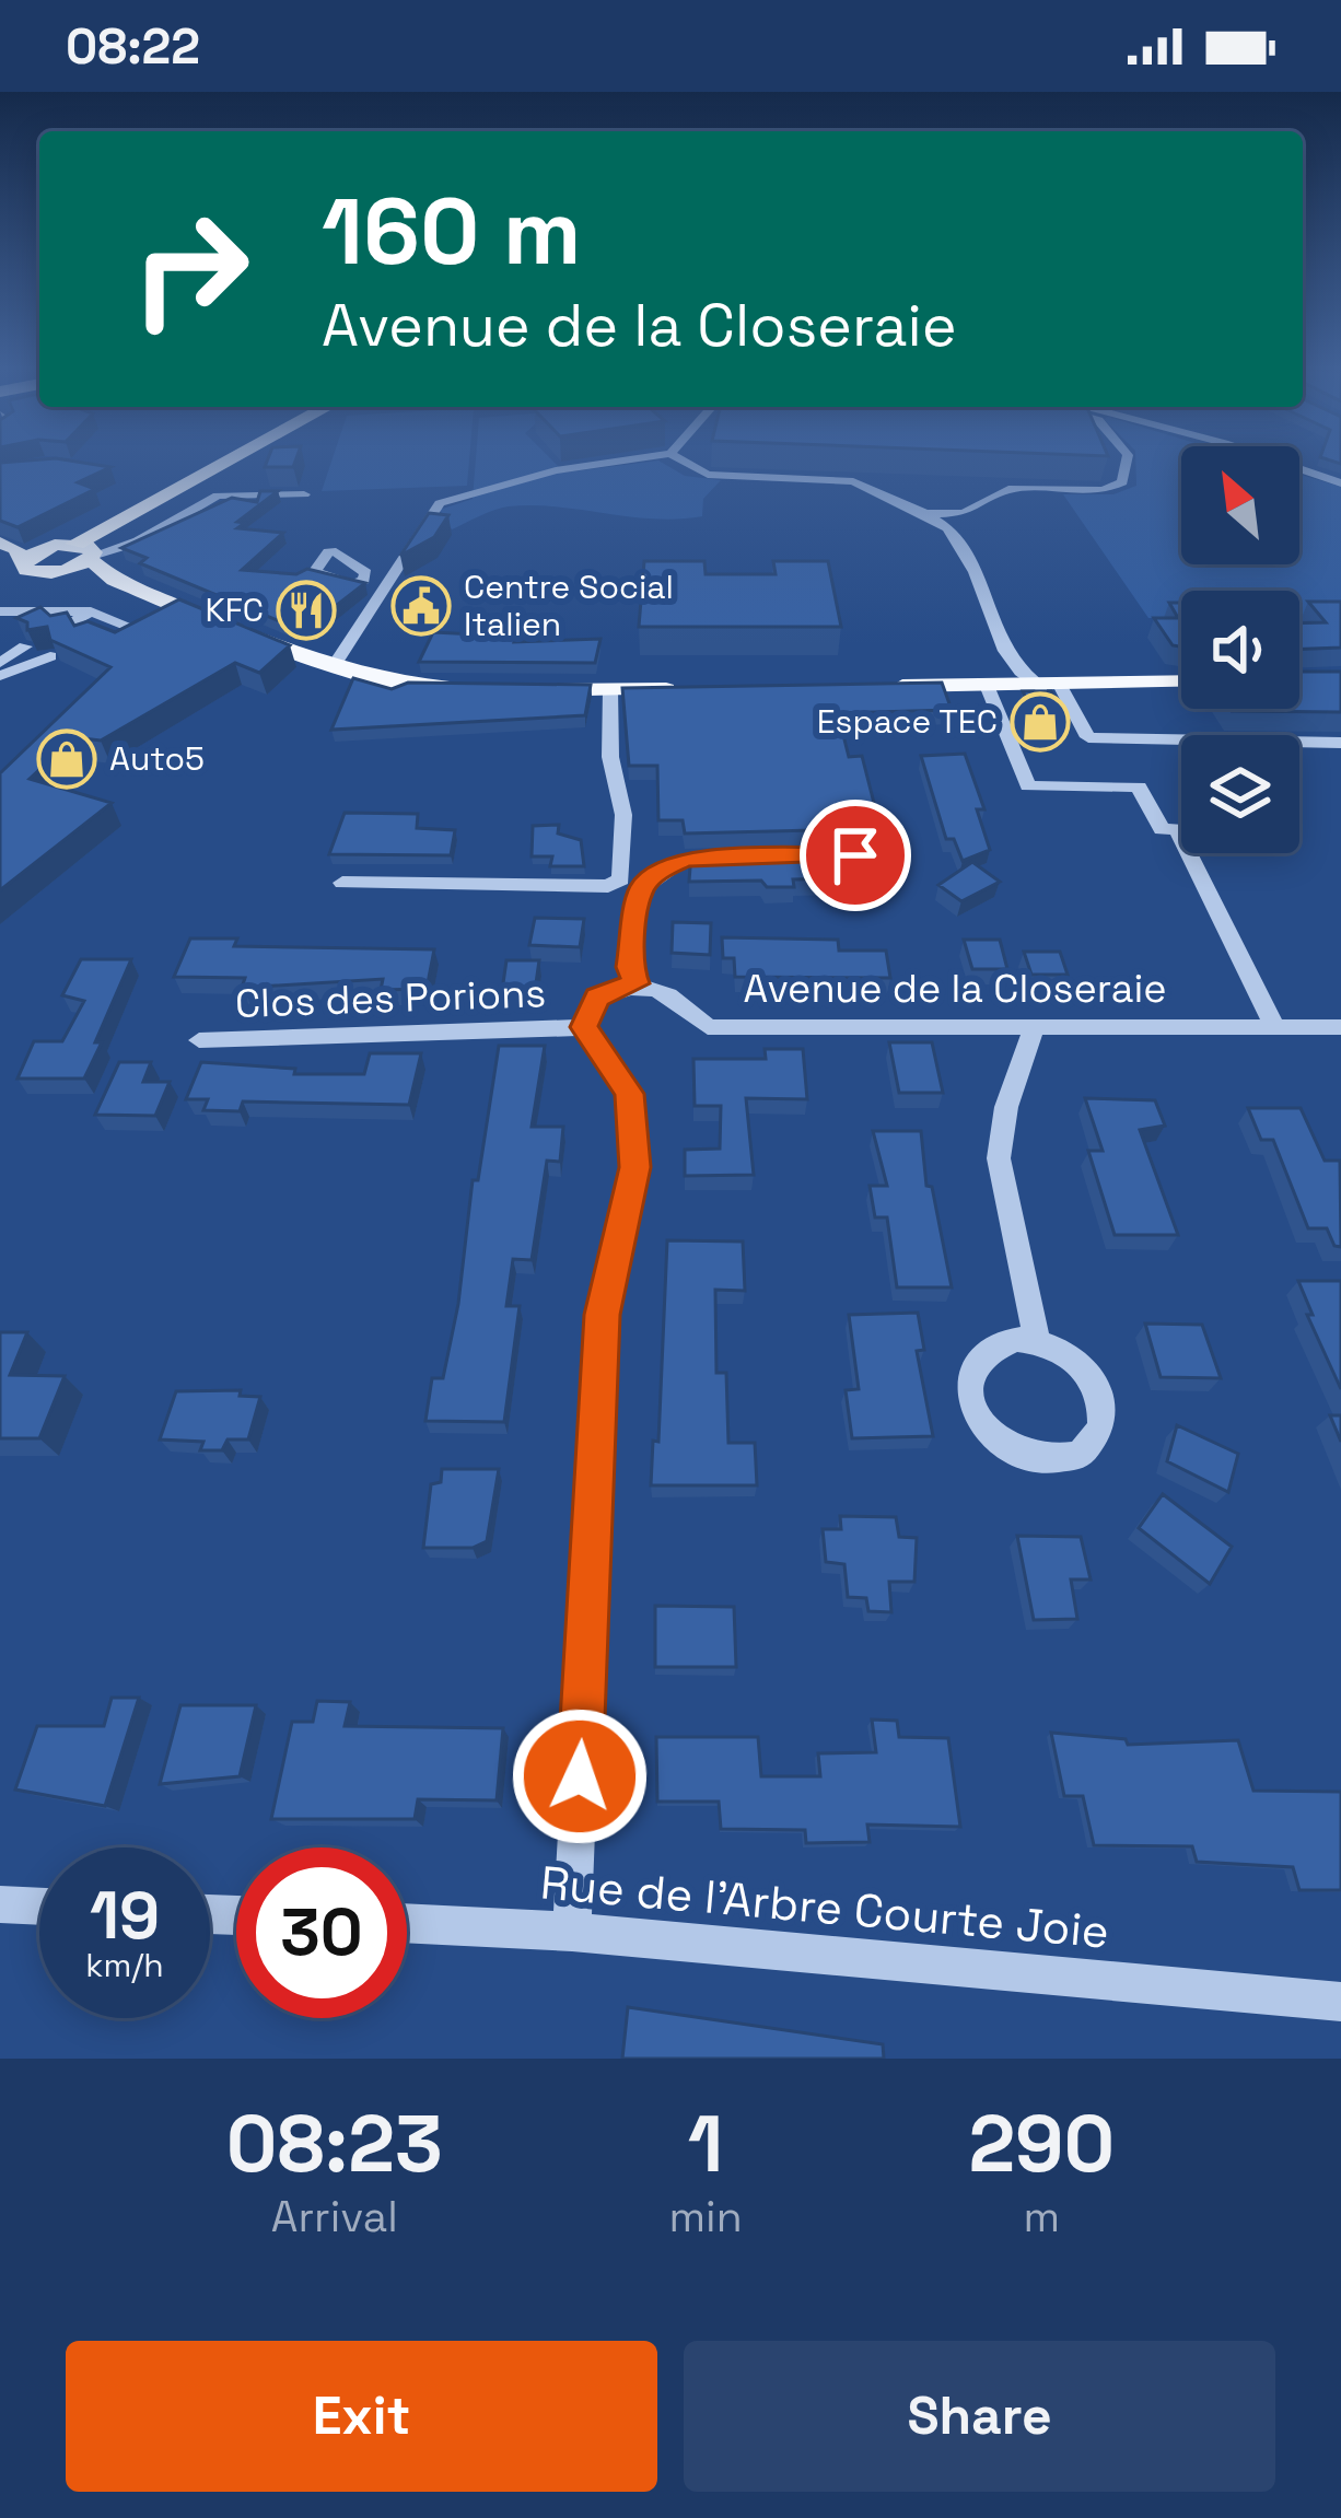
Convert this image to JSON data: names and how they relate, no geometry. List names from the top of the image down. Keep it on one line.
{"streets":{"street":["Avenue de la Closeraie","Clos des Porions","Rue de l'Arbre Courte Joie"]},"places":{"public building":["Centre Social Italien"],"restaurant":["KFC"],"shop":["Espace TEC","Auto5"]},"north":"top left","page":{"status":"08:22","turn":["160 m","Avenue de la Closeraie"],"speed":"19 km/h","limit":"30","eta":["08:23","Arrival","1","min","290","m"],"buttons":["Exit","Share"]}}
